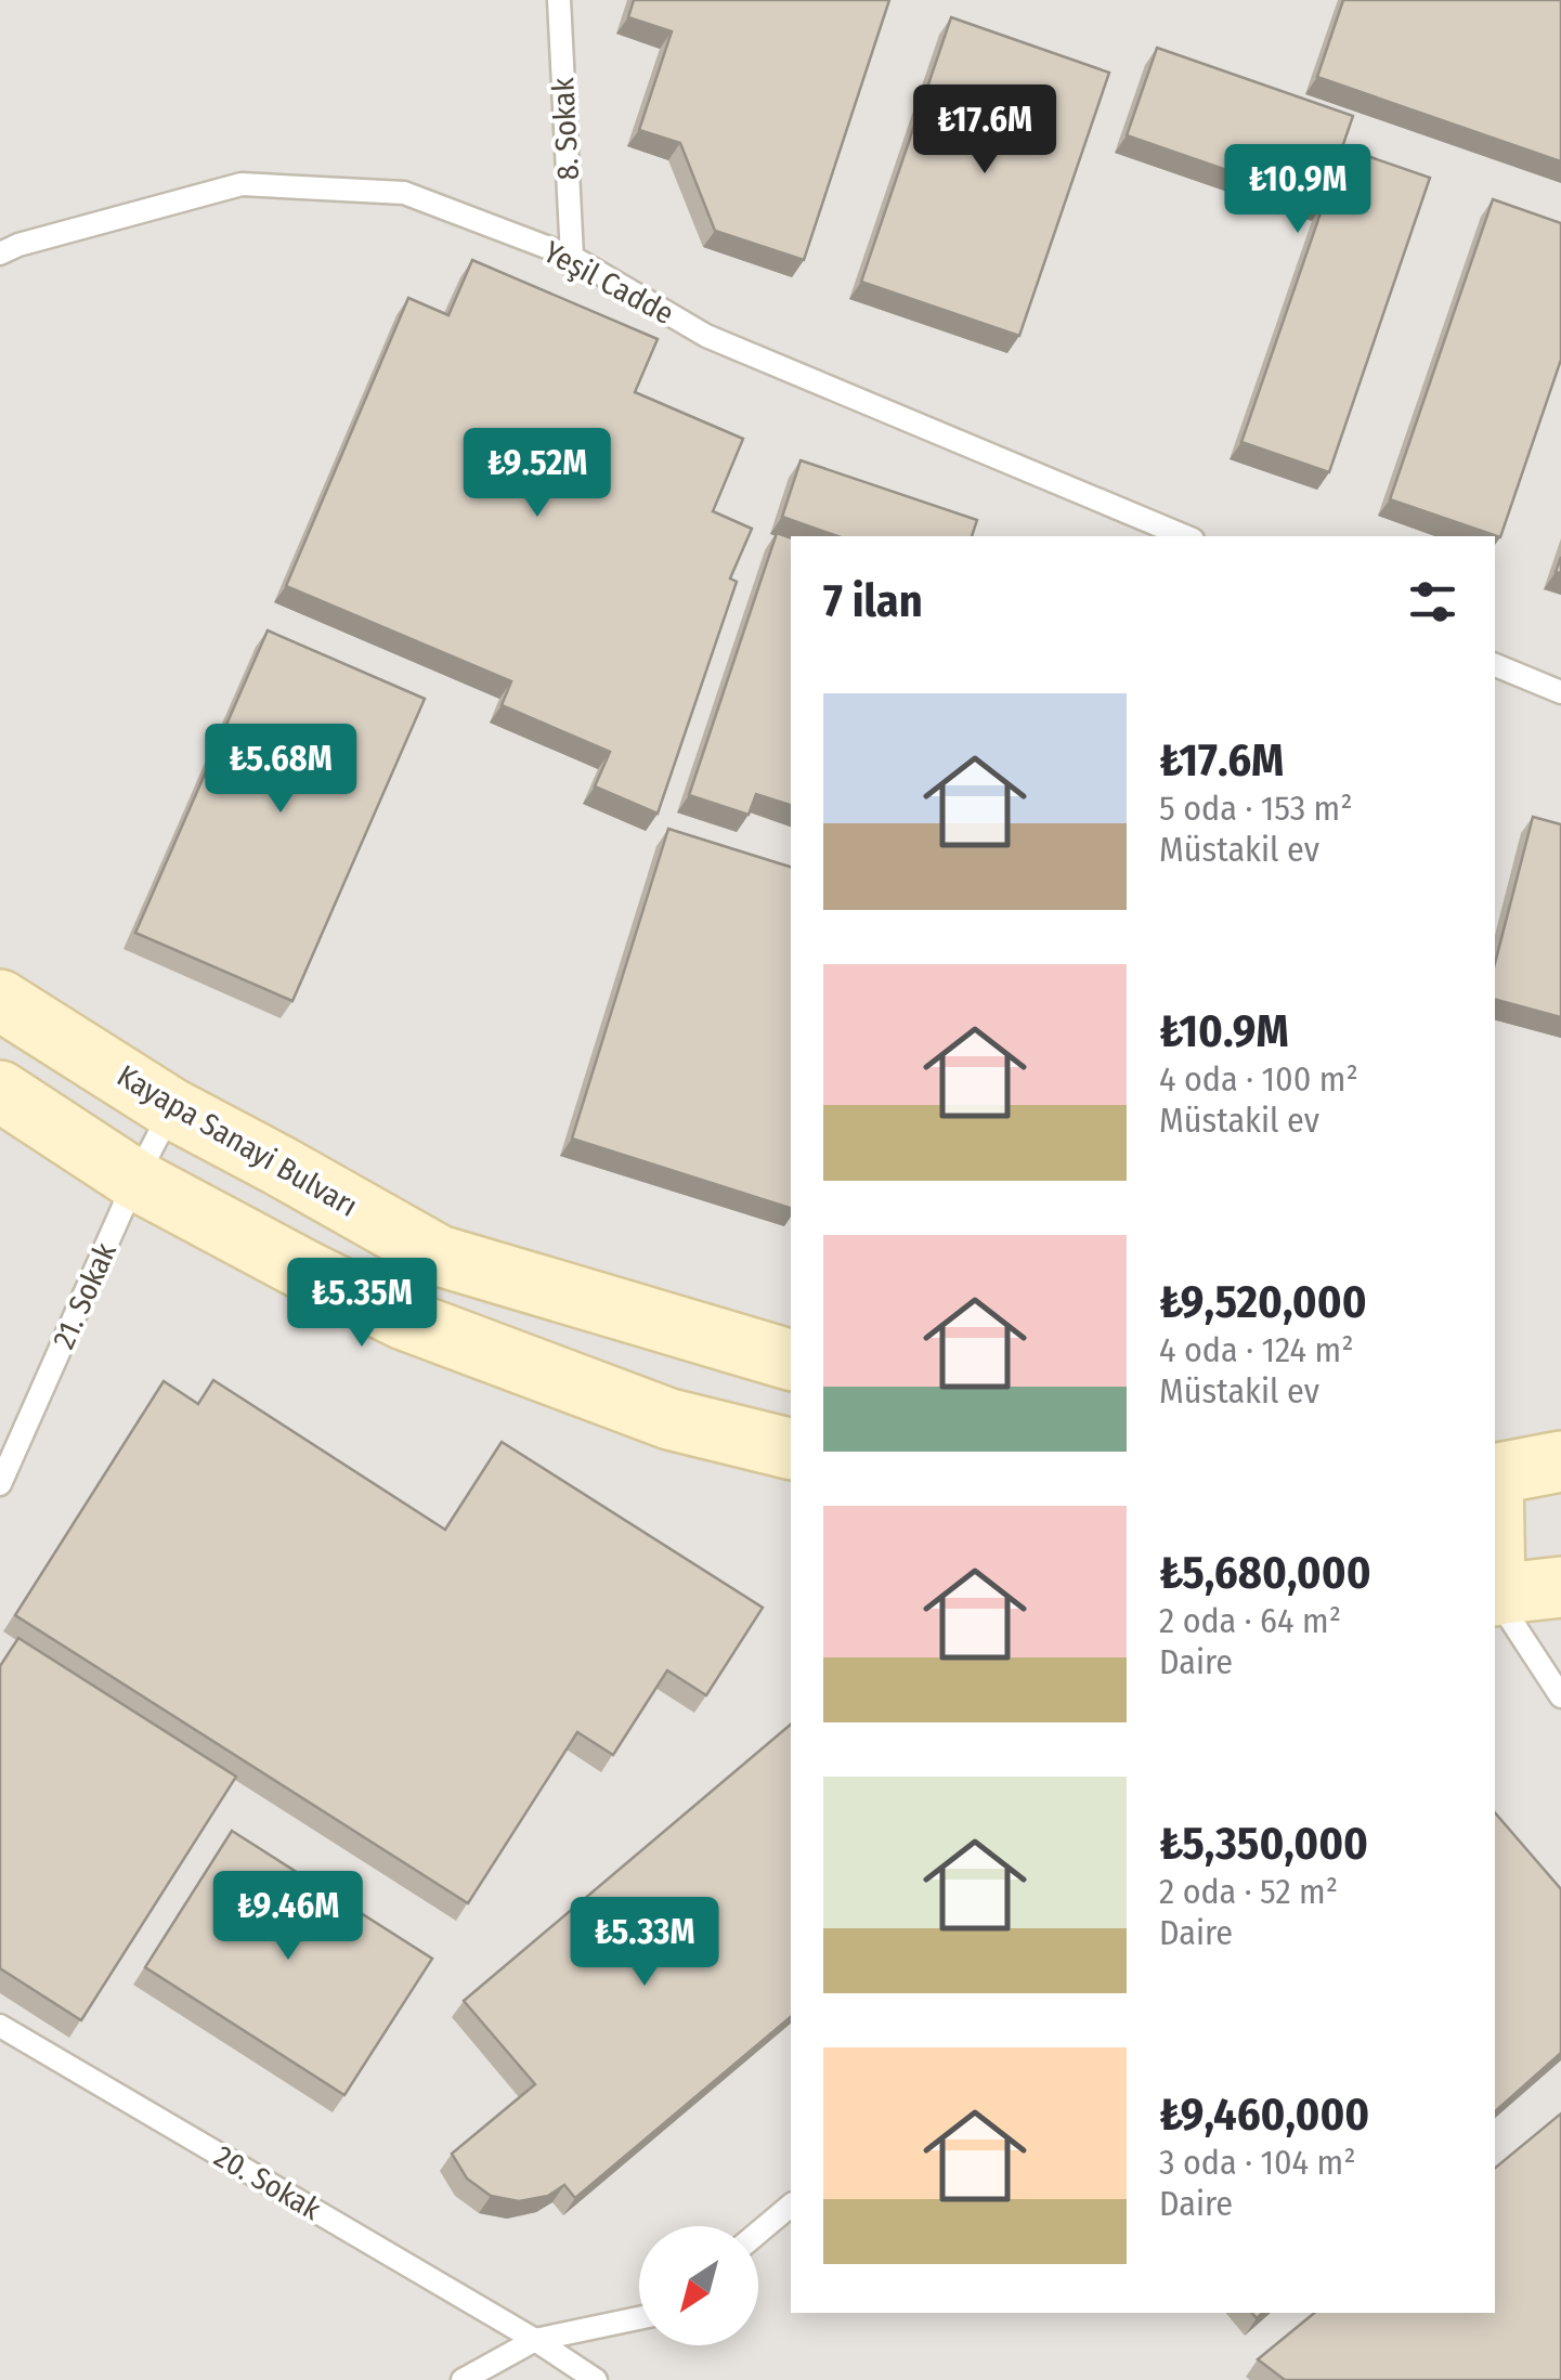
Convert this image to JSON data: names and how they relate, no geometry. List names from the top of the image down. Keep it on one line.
{"streets":{"main road":["Kayapa Sanayi Bulvarı"],"lane":["8. Sokak","Yeşil Cadde","21. Sokak","20. Sokak"]},"crossings":[["8. Sokak","Yeşil Cadde"],["Kayapa Sanayi Bulvarı","21. Sokak"]],"north":"bottom left","page":{"price":["₺17.6M","₺10.9M","₺9.52M","₺5.68M","₺5.35M","₺9.46M","₺5.33M"],"heading":"7 ilan","list":[{"name":"₺17.6M","note":"5 oda · 153 m² · Müstakil ev"},{"name":"₺10.9M","note":"4 oda · 100 m² · Müstakil ev"},{"name":"₺9,520,000","note":"4 oda · 124 m² · Müstakil ev"},{"name":"₺5,680,000","note":"2 oda · 64 m² · Daire"},{"name":"₺5,350,000","note":"2 oda · 52 m² · Daire"},{"name":"₺9,460,000","note":"3 oda · 104 m² · Daire"}]}}
